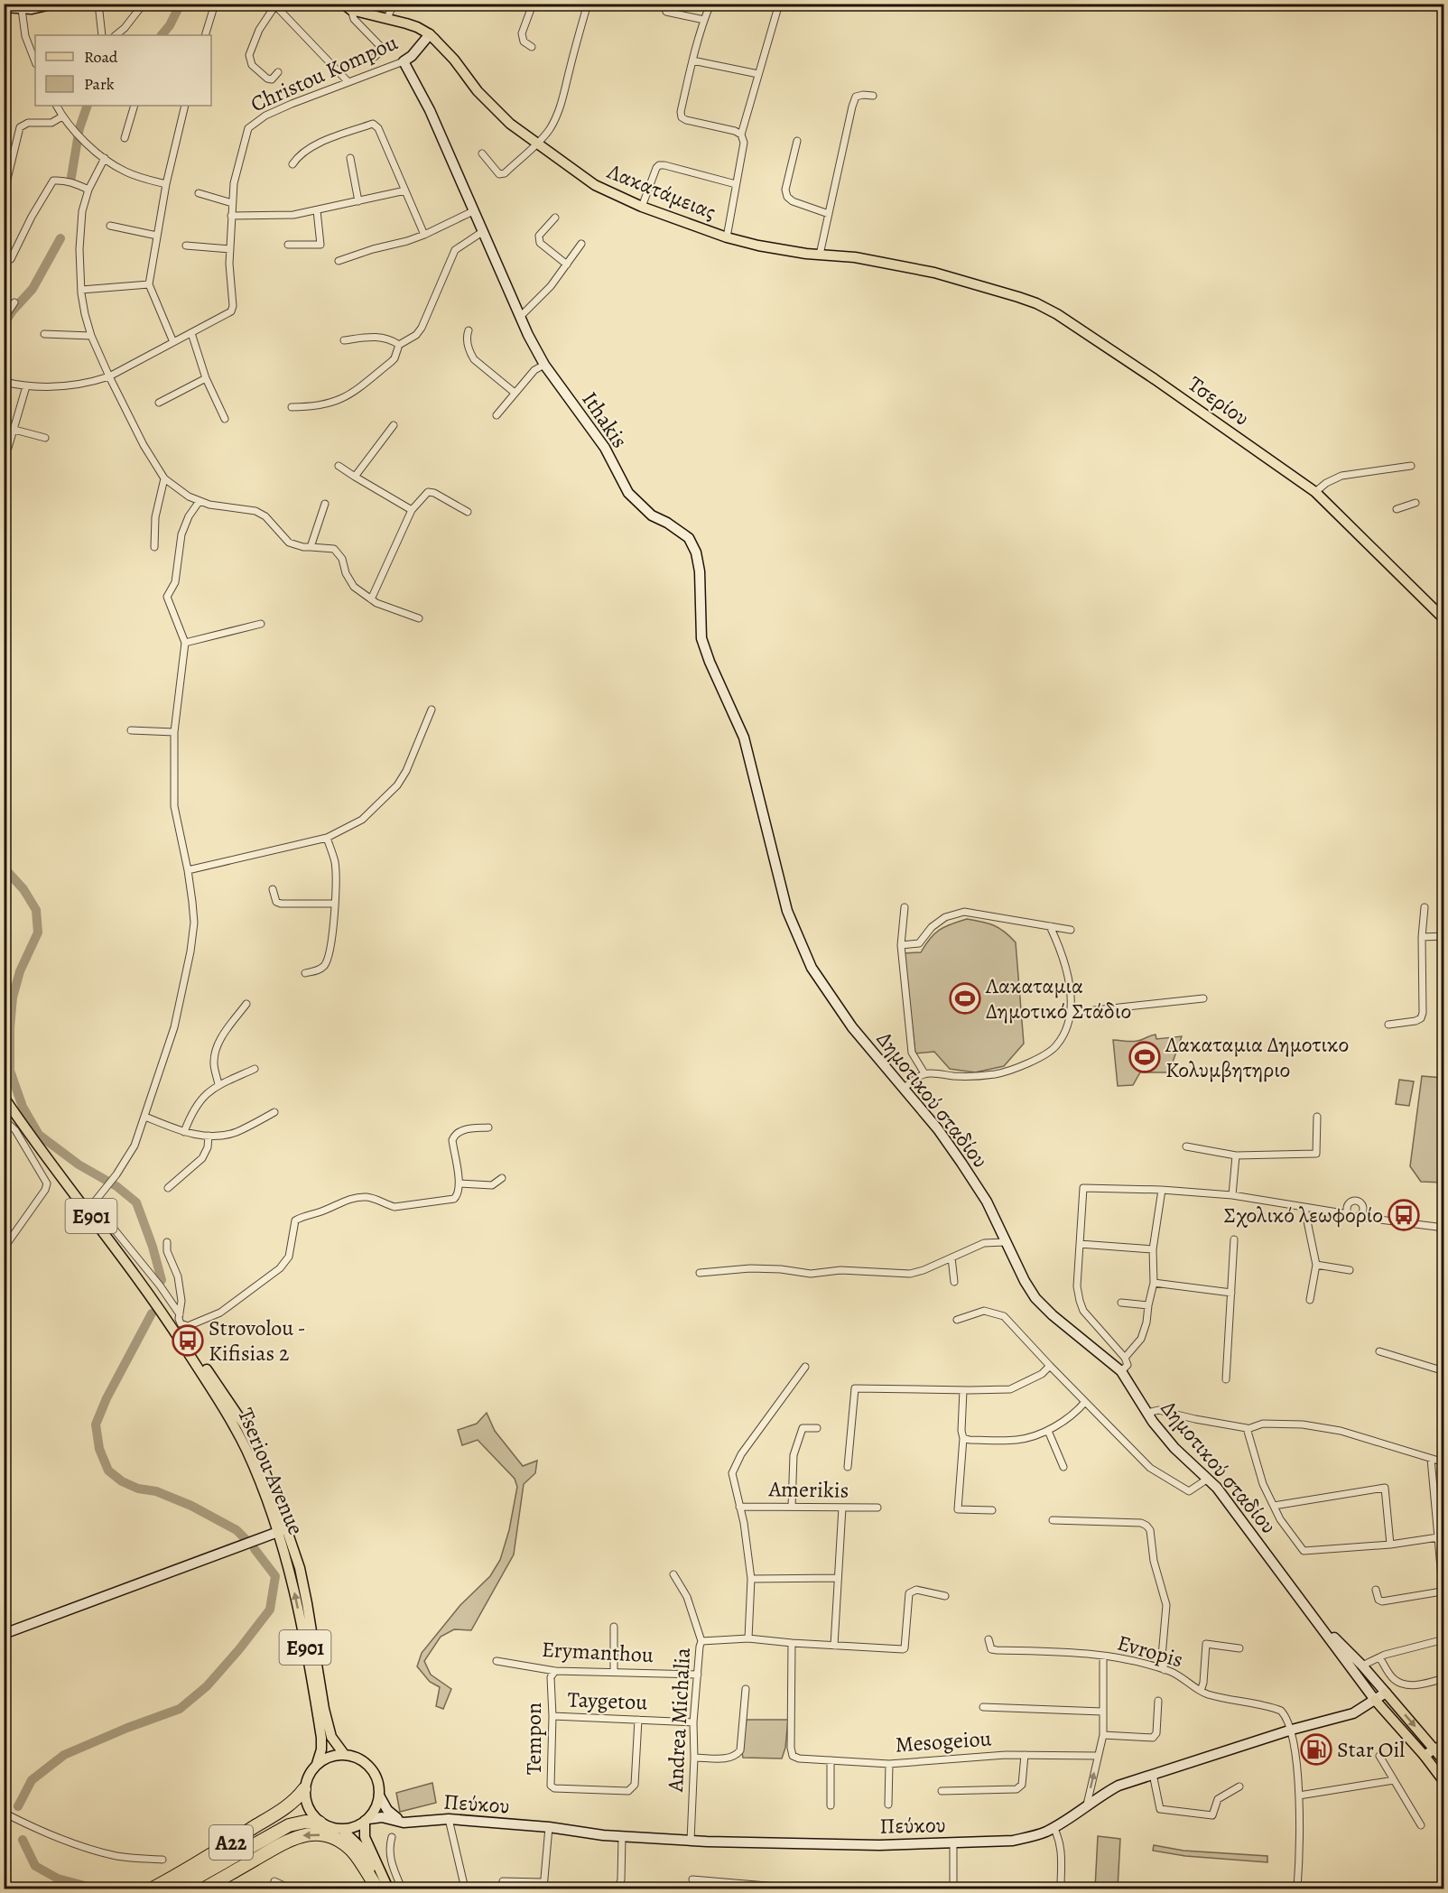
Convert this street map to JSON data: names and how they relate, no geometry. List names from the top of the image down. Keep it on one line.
{"streets":{"highway":["A22"],"main road":["Christou Kompou","Λακατάμειας","Τσερίου","Ithakis","Δημοτικού σταδίου","E901","Tseriou Avenue","Πεύκου"],"street":["Amerikis","Evropis","Erymanthou","Taygetou","Andrea Michalia","Tempon","Mesogeiou"]},"crossings":[["Christou Kompou","Λακατάμειας"],["Christou Kompou","Ithakis"],["Λακατάμειας","Τσερίου"],["Ithakis","Δημοτικού σταδίου"],["Tseriou Avenue","Πεύκου"],["Tseriou Avenue","A22"],["Evropis","Πεύκου"],["Erymanthou","Andrea Michalia"],["Erymanthou","Tempon"],["Taygetou","Andrea Michalia"],["Taygetou","Tempon"],["Andrea Michalia","Πεύκου"],["Πεύκου","A22"]],"places":{"sports":["Λακαταμια Δημοτικό Στάδιο","Λακαταμια Δημοτικο Κολυμβητηριο"],"bus stop":["Σχολικό λεωφορίο","Strovolou - Kifisias 2"],"fuel station":["Star Oil"]},"legend":["Road","Park"]}
